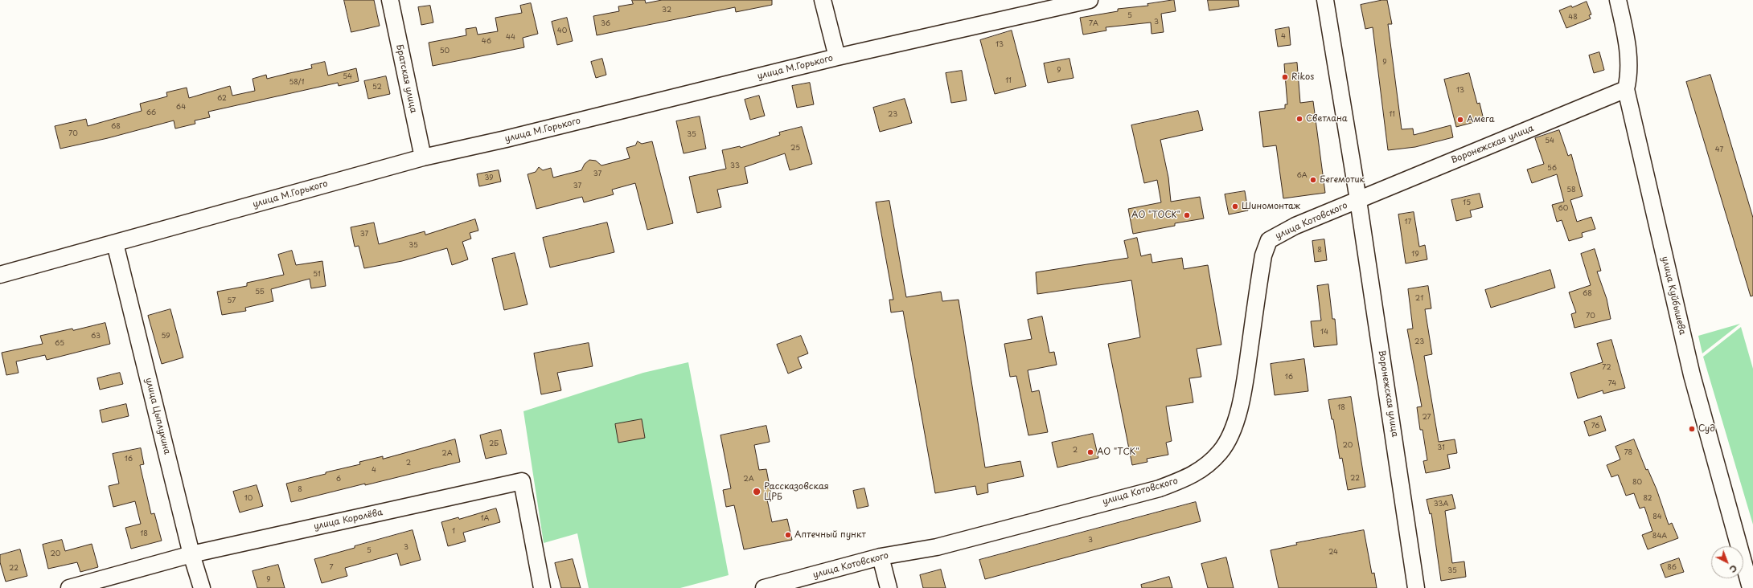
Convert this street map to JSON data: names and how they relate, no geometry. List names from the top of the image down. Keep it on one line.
{"streets":{"street":["улица М.Горького","Братская улица","Воронежская улица","улица Котовского","улица Куйбышева","улица Цыплухина","улица Королёва"]},"crossings":[["улица М.Горького","Братская улица"],["улица М.Горького","улица Цыплухина"],["Воронежская улица","улица Котовского"],["Воронежская улица","улица Куйбышева"],["улица Цыплухина","улица Королёва"]],"places":["Rikos","Светлана","Амега","Бегемотик","Шиномонтаж","АО \"ТОСК\"","Суд","АО \"ТСК\"","Рассказовская ЦРБ","Аптечный пункт"],"house_numbers":["32","5","48","3","36","7А","40","4","44","46","13","50","9","9","54","11","58/1","52","13","62","64","66","23","11","68","70","35","54","25","47","33","56","37","6А","39","37","58","15","60","17","37","35","8","19","51","55","68","21","57","70","14","63","59","23","65","72","16","74","18","27","76","2Б","20","31","2","78","2А","16","2","4","22","6","2А","80","8","10","82","33А","84","1А","1","18","84А","3","3","5","24","20","7","86","22","35","9"],"north":"bottom right"}
